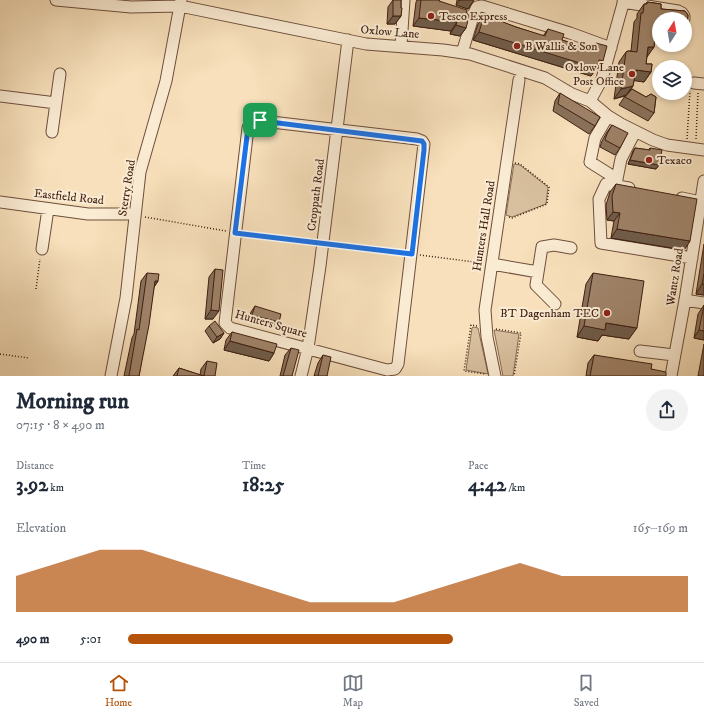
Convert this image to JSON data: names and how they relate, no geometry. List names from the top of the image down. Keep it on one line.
{"streets":{"street":["Oxlow Lane","Sterry Road","Croppath Road","Eastfield Road","Hunters Hall Road","Wantz Road","Hunters Square"]},"crossings":[["Oxlow Lane","Sterry Road"],["Oxlow Lane","Croppath Road"],["Sterry Road","Eastfield Road"],["Croppath Road","Hunters Square"]],"places":["Tesco Express","B Wallis & Son","Oxlow Lane Post Office","Texaco","BT Dagenham TEC"],"north":"top","page":{"heading":["Morning run","07:15 · 8 × 490 m"],"stats":[["Distance","3.92 km"],["Time","18:25"],["Pace","4:42 /km"]],"chart":["Elevation","165–169 m"],"list":[{"name":"490 m","note":"5:01"}],"tabs":["Home","Map","Saved"]}}
